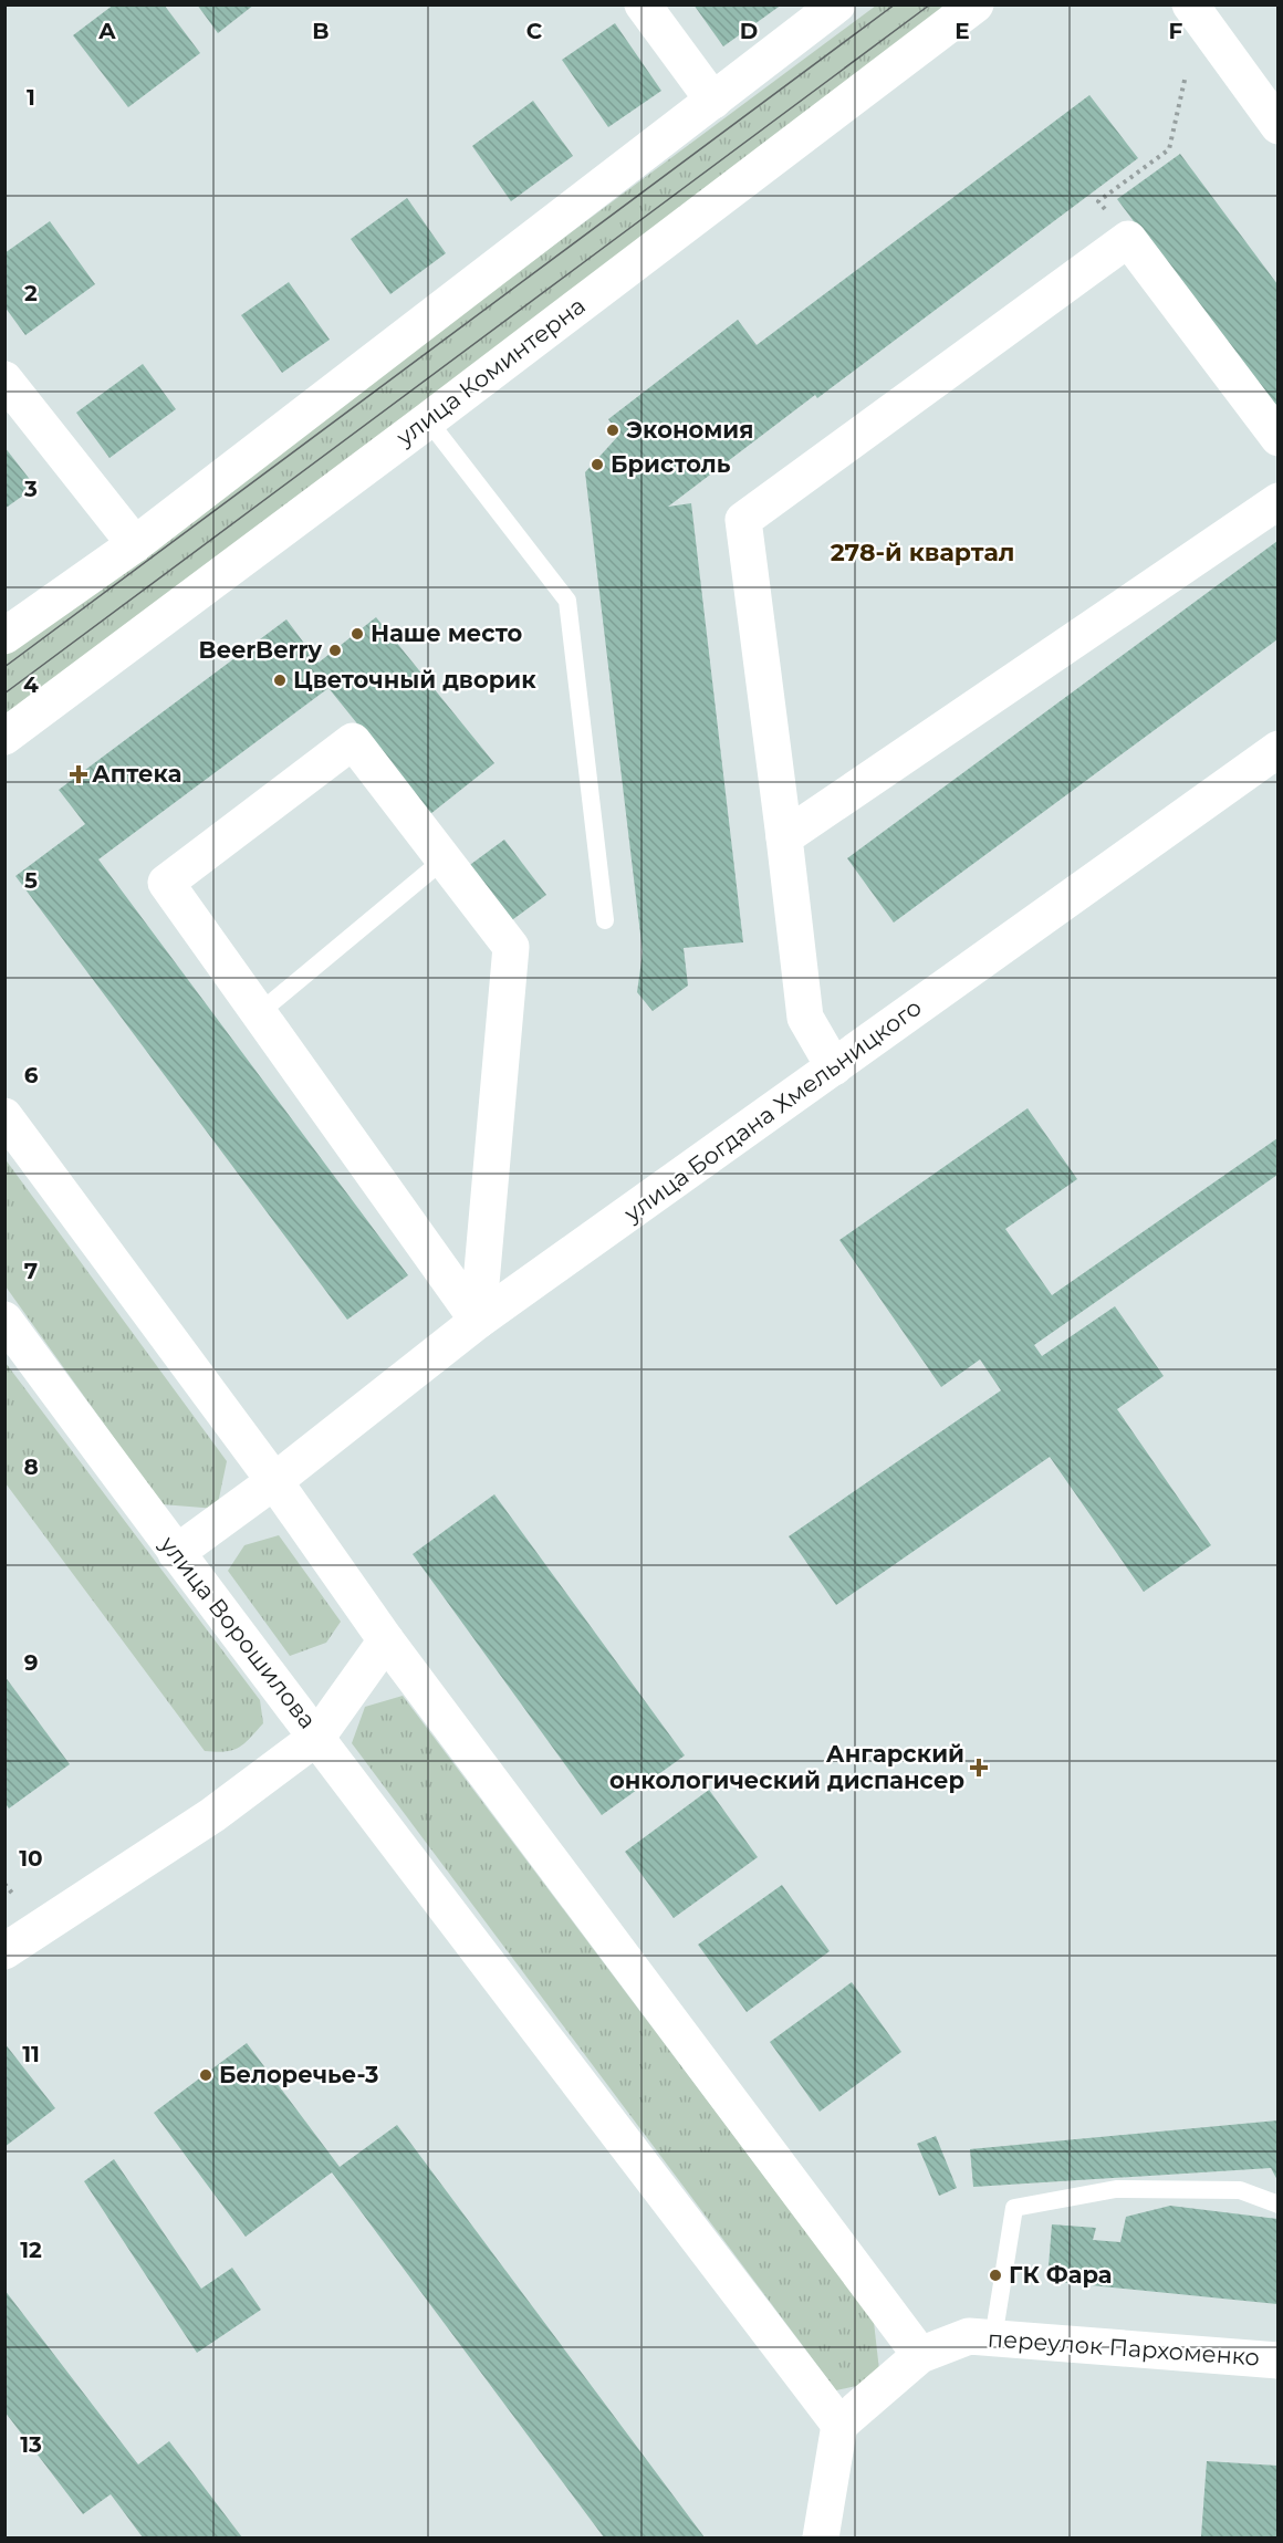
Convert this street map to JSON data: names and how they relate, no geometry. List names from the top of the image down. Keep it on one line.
{"streets":{"street":["улица Коминтерна","улица Богдана Хмельницкого","улица Ворошилова","переулок Пархоменко"]},"crossings":[["улица Богдана Хмельницкого","улица Ворошилова"]],"districts":["278-й квартал"],"places":{"other":["Экономия","Бристоль","Наше место","BeerBerry","Цветочный дворик","Белоречье-3","ГК Фара"],"health":["Аптека","Ангарский онкологический диспансер"]},"grid":{"columns":["A","B","C","D","E","F"],"rows":["1","2","3","4","5","6","7","8","9","10","11","12","13"]}}
